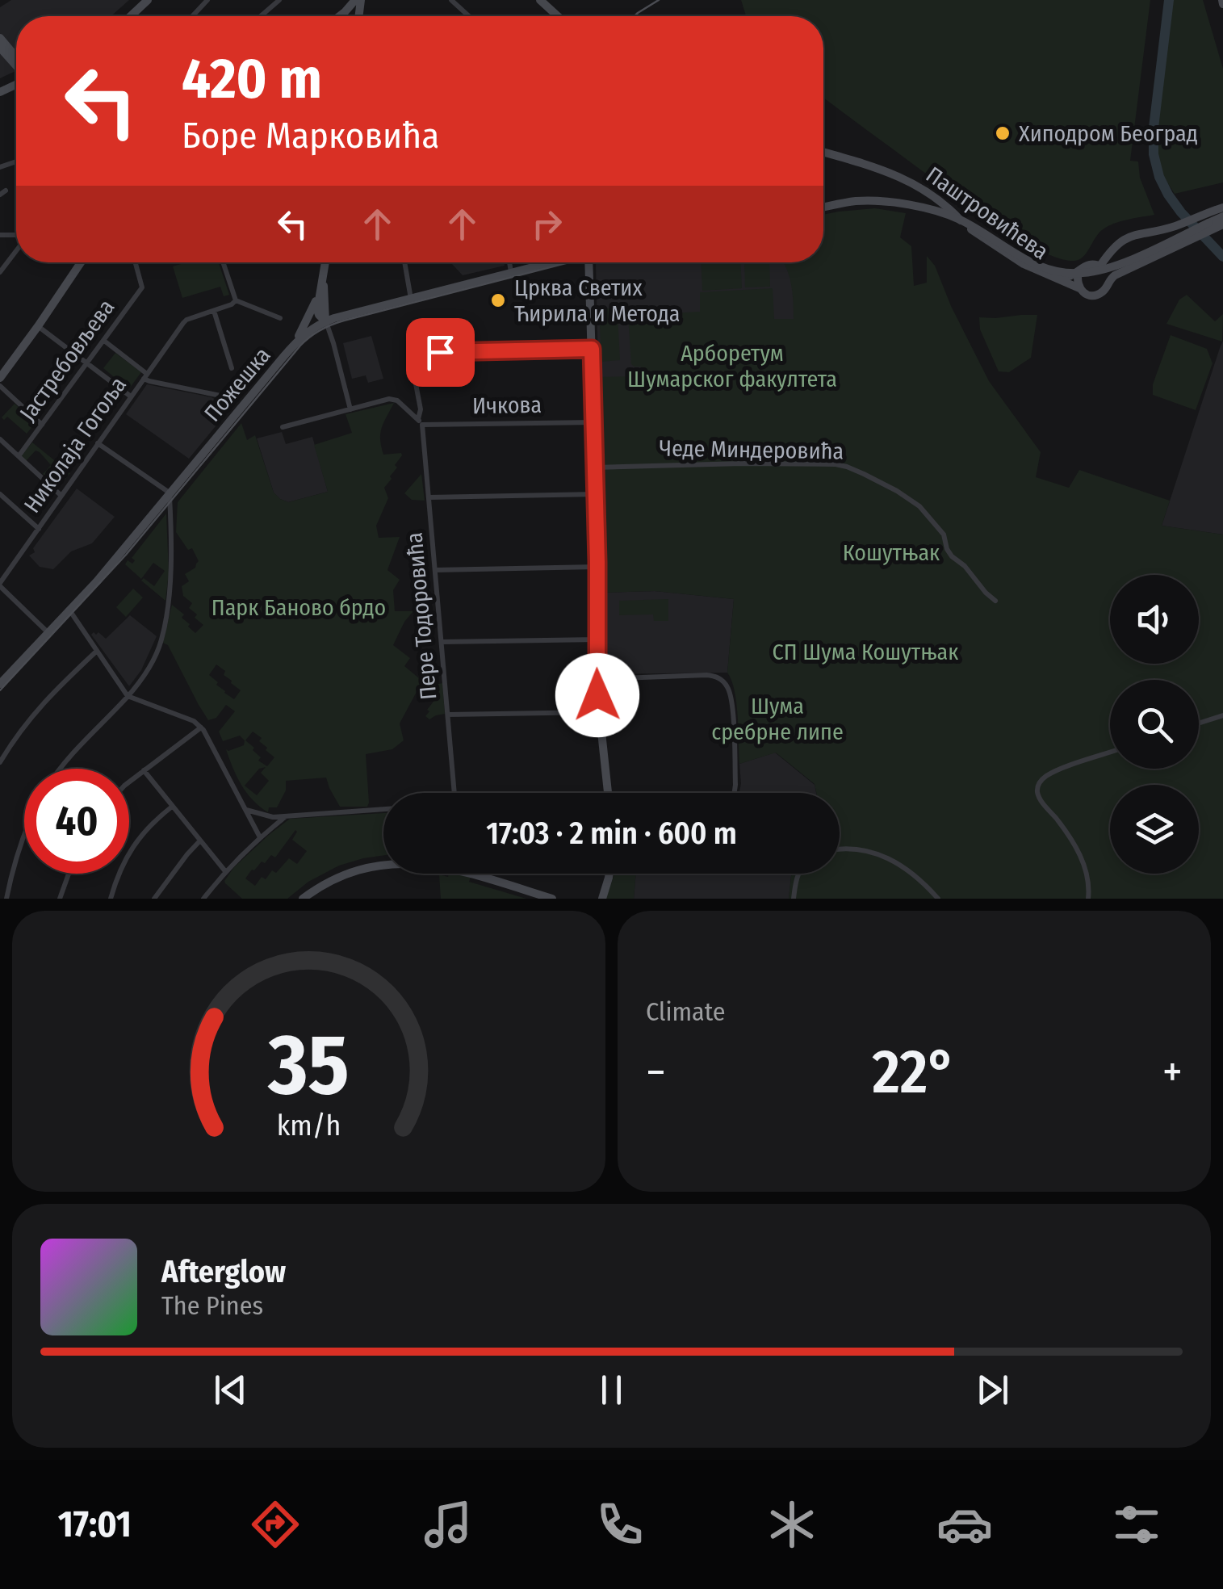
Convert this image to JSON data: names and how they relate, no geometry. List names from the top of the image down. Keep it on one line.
{"streets":{"main road":["Паштровићева","Пожешка"],"street":["Јастребовљева","Ичкова","Николаја Гогоља","Чеде Миндеровића","Пере Тодоровића"]},"crossings":[["Ичкова","Пере Тодоровића"]],"parks":["Арборетум Шумарског факултета","Кошутњак","Парк Баново брдо","СП Шума Кошутњак","Шума сребрне липе"],"places":["Хиподром Београд","Црква Светих Ћирила и Метода"],"page":{"turn":["420 m","Боре Марковића"],"limit":"40","trip":"17:03 · 2 min · 600 m","tile":"Climate","heat":["−","22°","+"],"song":["Afterglow","The Pines"],"tabs":"17:01","gauge":["35","km/h"]}}
